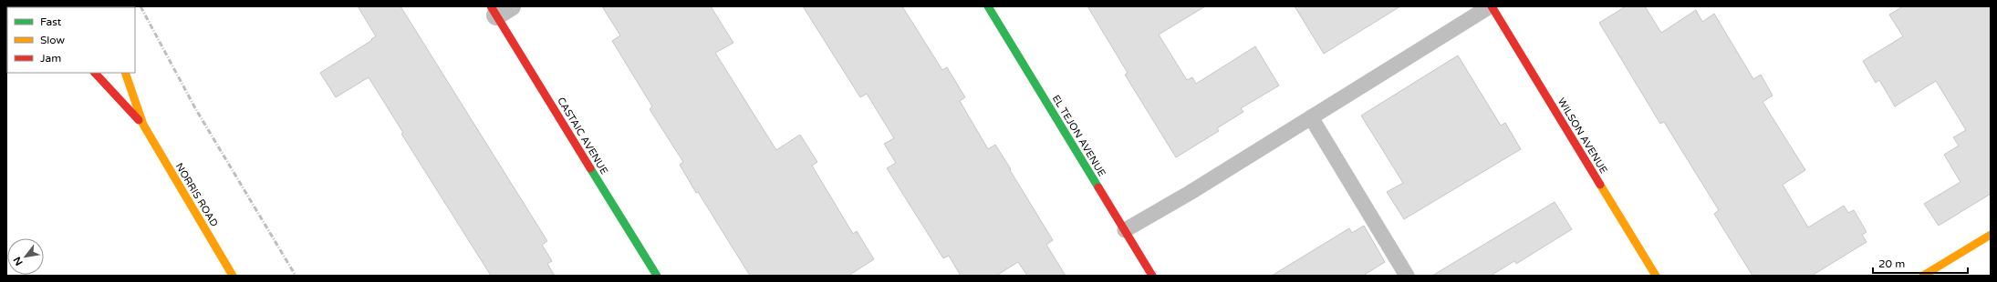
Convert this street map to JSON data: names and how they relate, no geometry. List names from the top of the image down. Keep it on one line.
{"streets":{"street":["CASTAIC AVENUE","EL TEJON AVENUE","WILSON AVENUE","NORRIS ROAD"]},"legend":["Fast","Slow","Jam"],"scale_bar":"20 m","north":"bottom left"}
